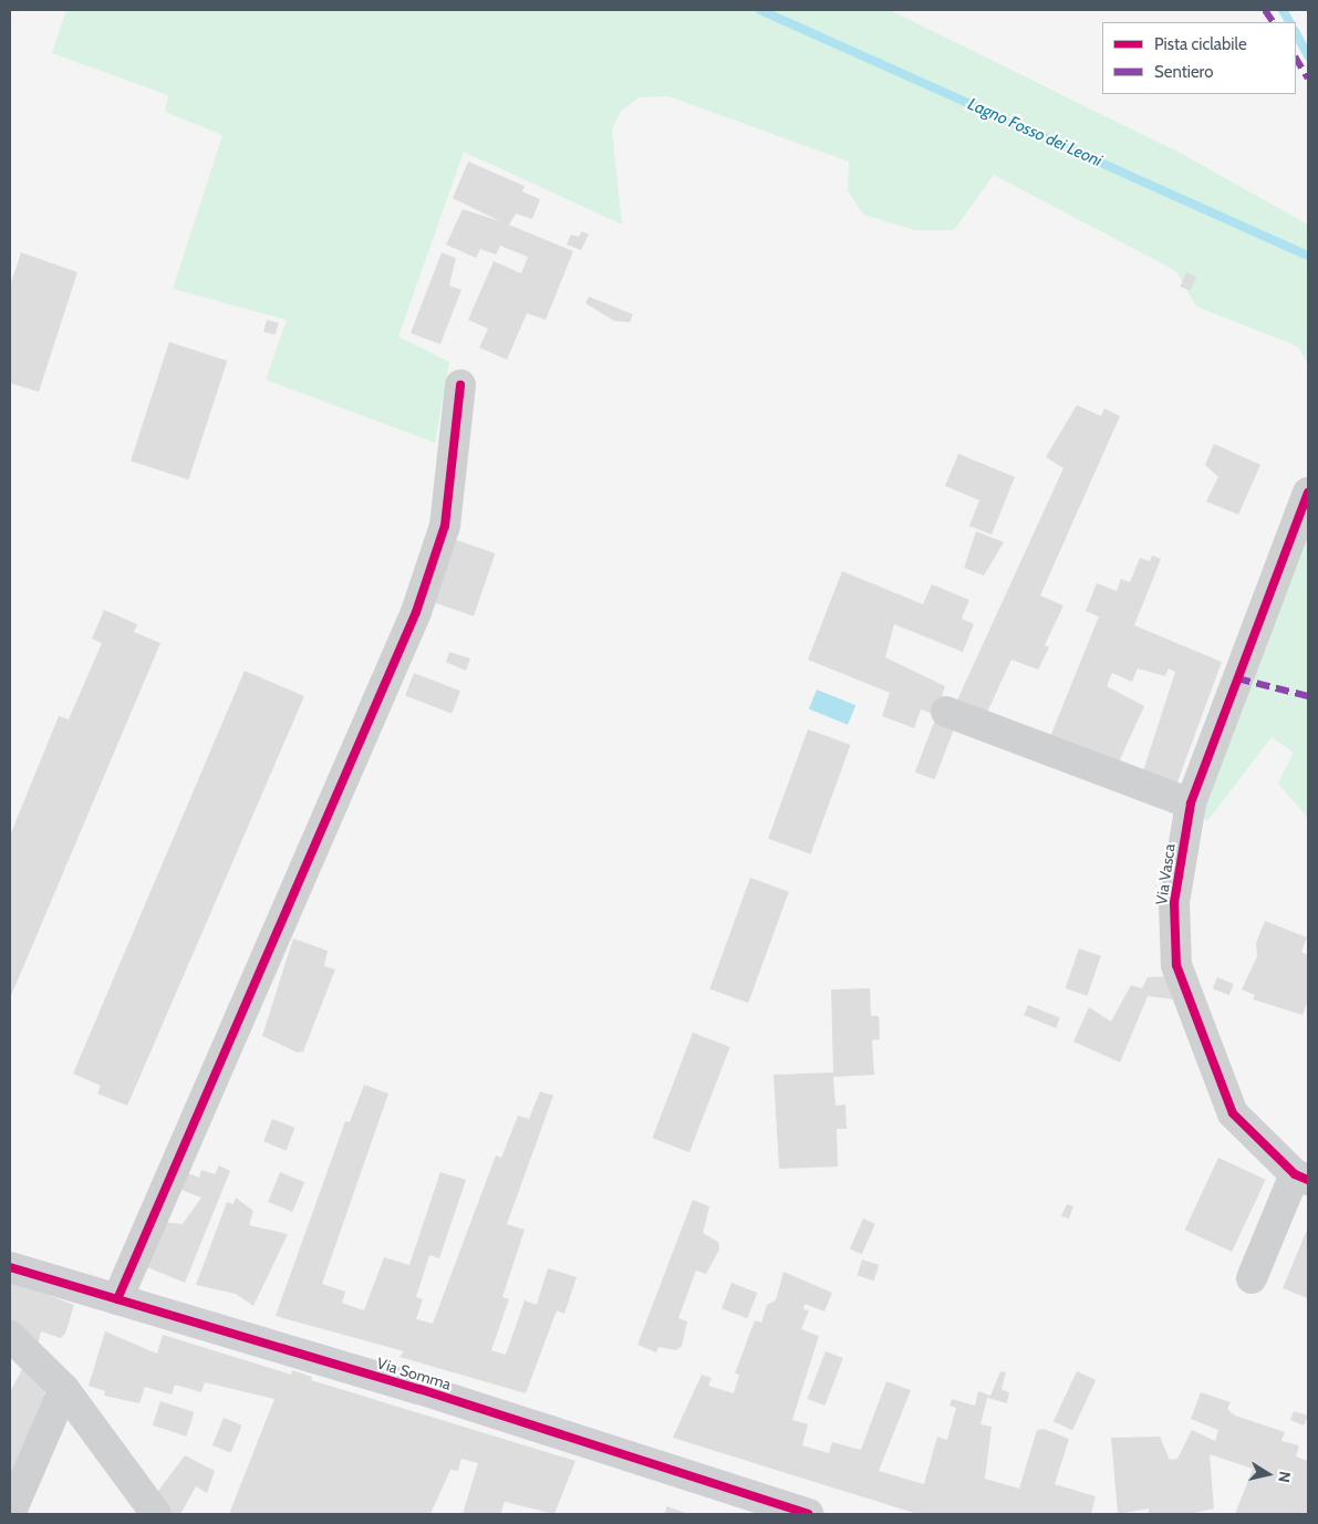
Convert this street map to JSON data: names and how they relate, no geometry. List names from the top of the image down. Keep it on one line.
{"streets":{"street":["Via Vasca","Via Somma"]},"water":["Lagno Fosso dei Leoni"],"legend":["Pista ciclabile","Sentiero"],"north":"right"}
